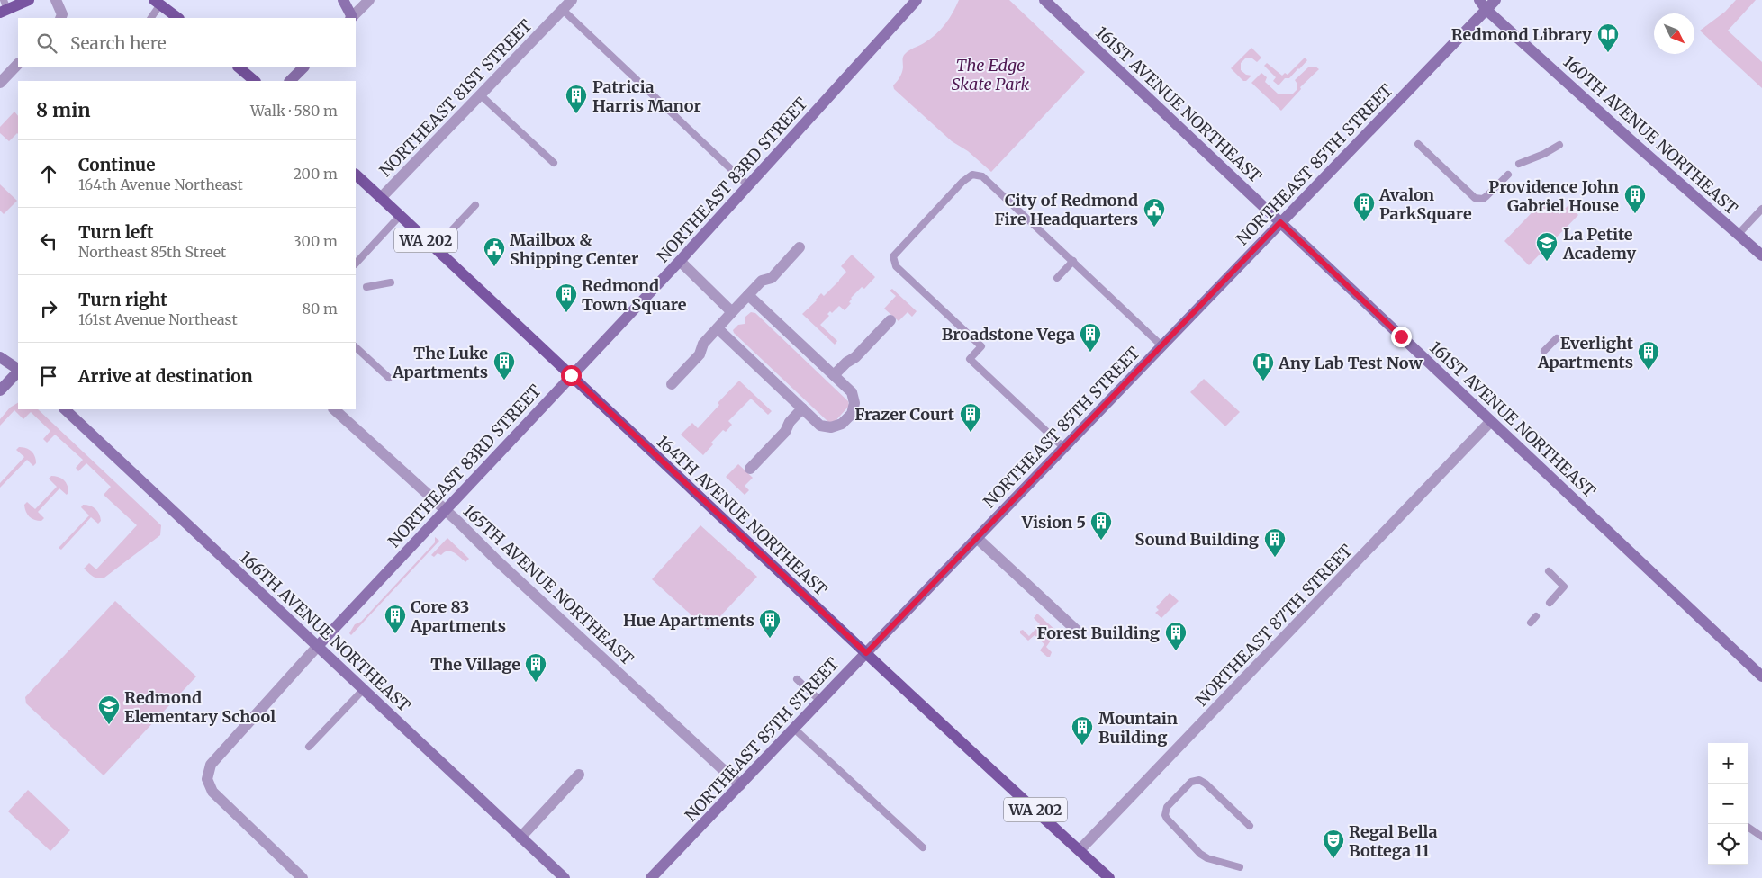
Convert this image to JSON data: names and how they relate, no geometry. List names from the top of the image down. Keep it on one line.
{"streets":{"main road":["WA 202","164TH AVENUE NORTHEAST"],"street":["NORTHEAST 81ST STREET","161ST AVENUE NORTHEAST","160TH AVENUE NORTHEAST","NORTHEAST 85TH STREET","NORTHEAST 83RD STREET","165TH AVENUE NORTHEAST","NORTHEAST 87TH STREET","166TH AVENUE NORTHEAST"]},"crossings":[["NORTHEAST 81ST STREET","164TH AVENUE NORTHEAST"],["161ST AVENUE NORTHEAST","NORTHEAST 85TH STREET"],["161ST AVENUE NORTHEAST","NORTHEAST 87TH STREET"],["160TH AVENUE NORTHEAST","NORTHEAST 85TH STREET"],["NORTHEAST 85TH STREET","164TH AVENUE NORTHEAST"],["NORTHEAST 85TH STREET","165TH AVENUE NORTHEAST"],["NORTHEAST 83RD STREET","164TH AVENUE NORTHEAST"],["NORTHEAST 83RD STREET","165TH AVENUE NORTHEAST"],["NORTHEAST 83RD STREET","166TH AVENUE NORTHEAST"],["164TH AVENUE NORTHEAST","NORTHEAST 87TH STREET"]],"parks":["The Edge Skate Park"],"places":{"library":["Redmond Library"],"building":["Patricia Harris Manor","Providence John Gabriel House","Avalon ParkSquare","Redmond Town Square","Broadstone Vega","Everlight Apartments","The Luke Apartments","Frazer Court","Vision 5","Sound Building","Core 83 Apartments","Hue Apartments","Forest Building","The Village","Mountain Building"],"public building":["City of Redmond Fire Headquarters","Mailbox & Shipping Center"],"school or university":["La Petite Academy","Redmond Elementary School"],"hospital":["Any Lab Test Now"],"theatre":["Regal Bella Bottega 11"]},"north":"bottom right","page":{"search":"Search here","heading":["8 min","Walk · 580 m"],"list":[["Continue","164th Avenue Northeast","200 m"],["Turn left","Northeast 85th Street","300 m"],["Turn right","161st Avenue Northeast","80 m"],"Arrive at destination"],"map_buttons":["+","−"]}}
